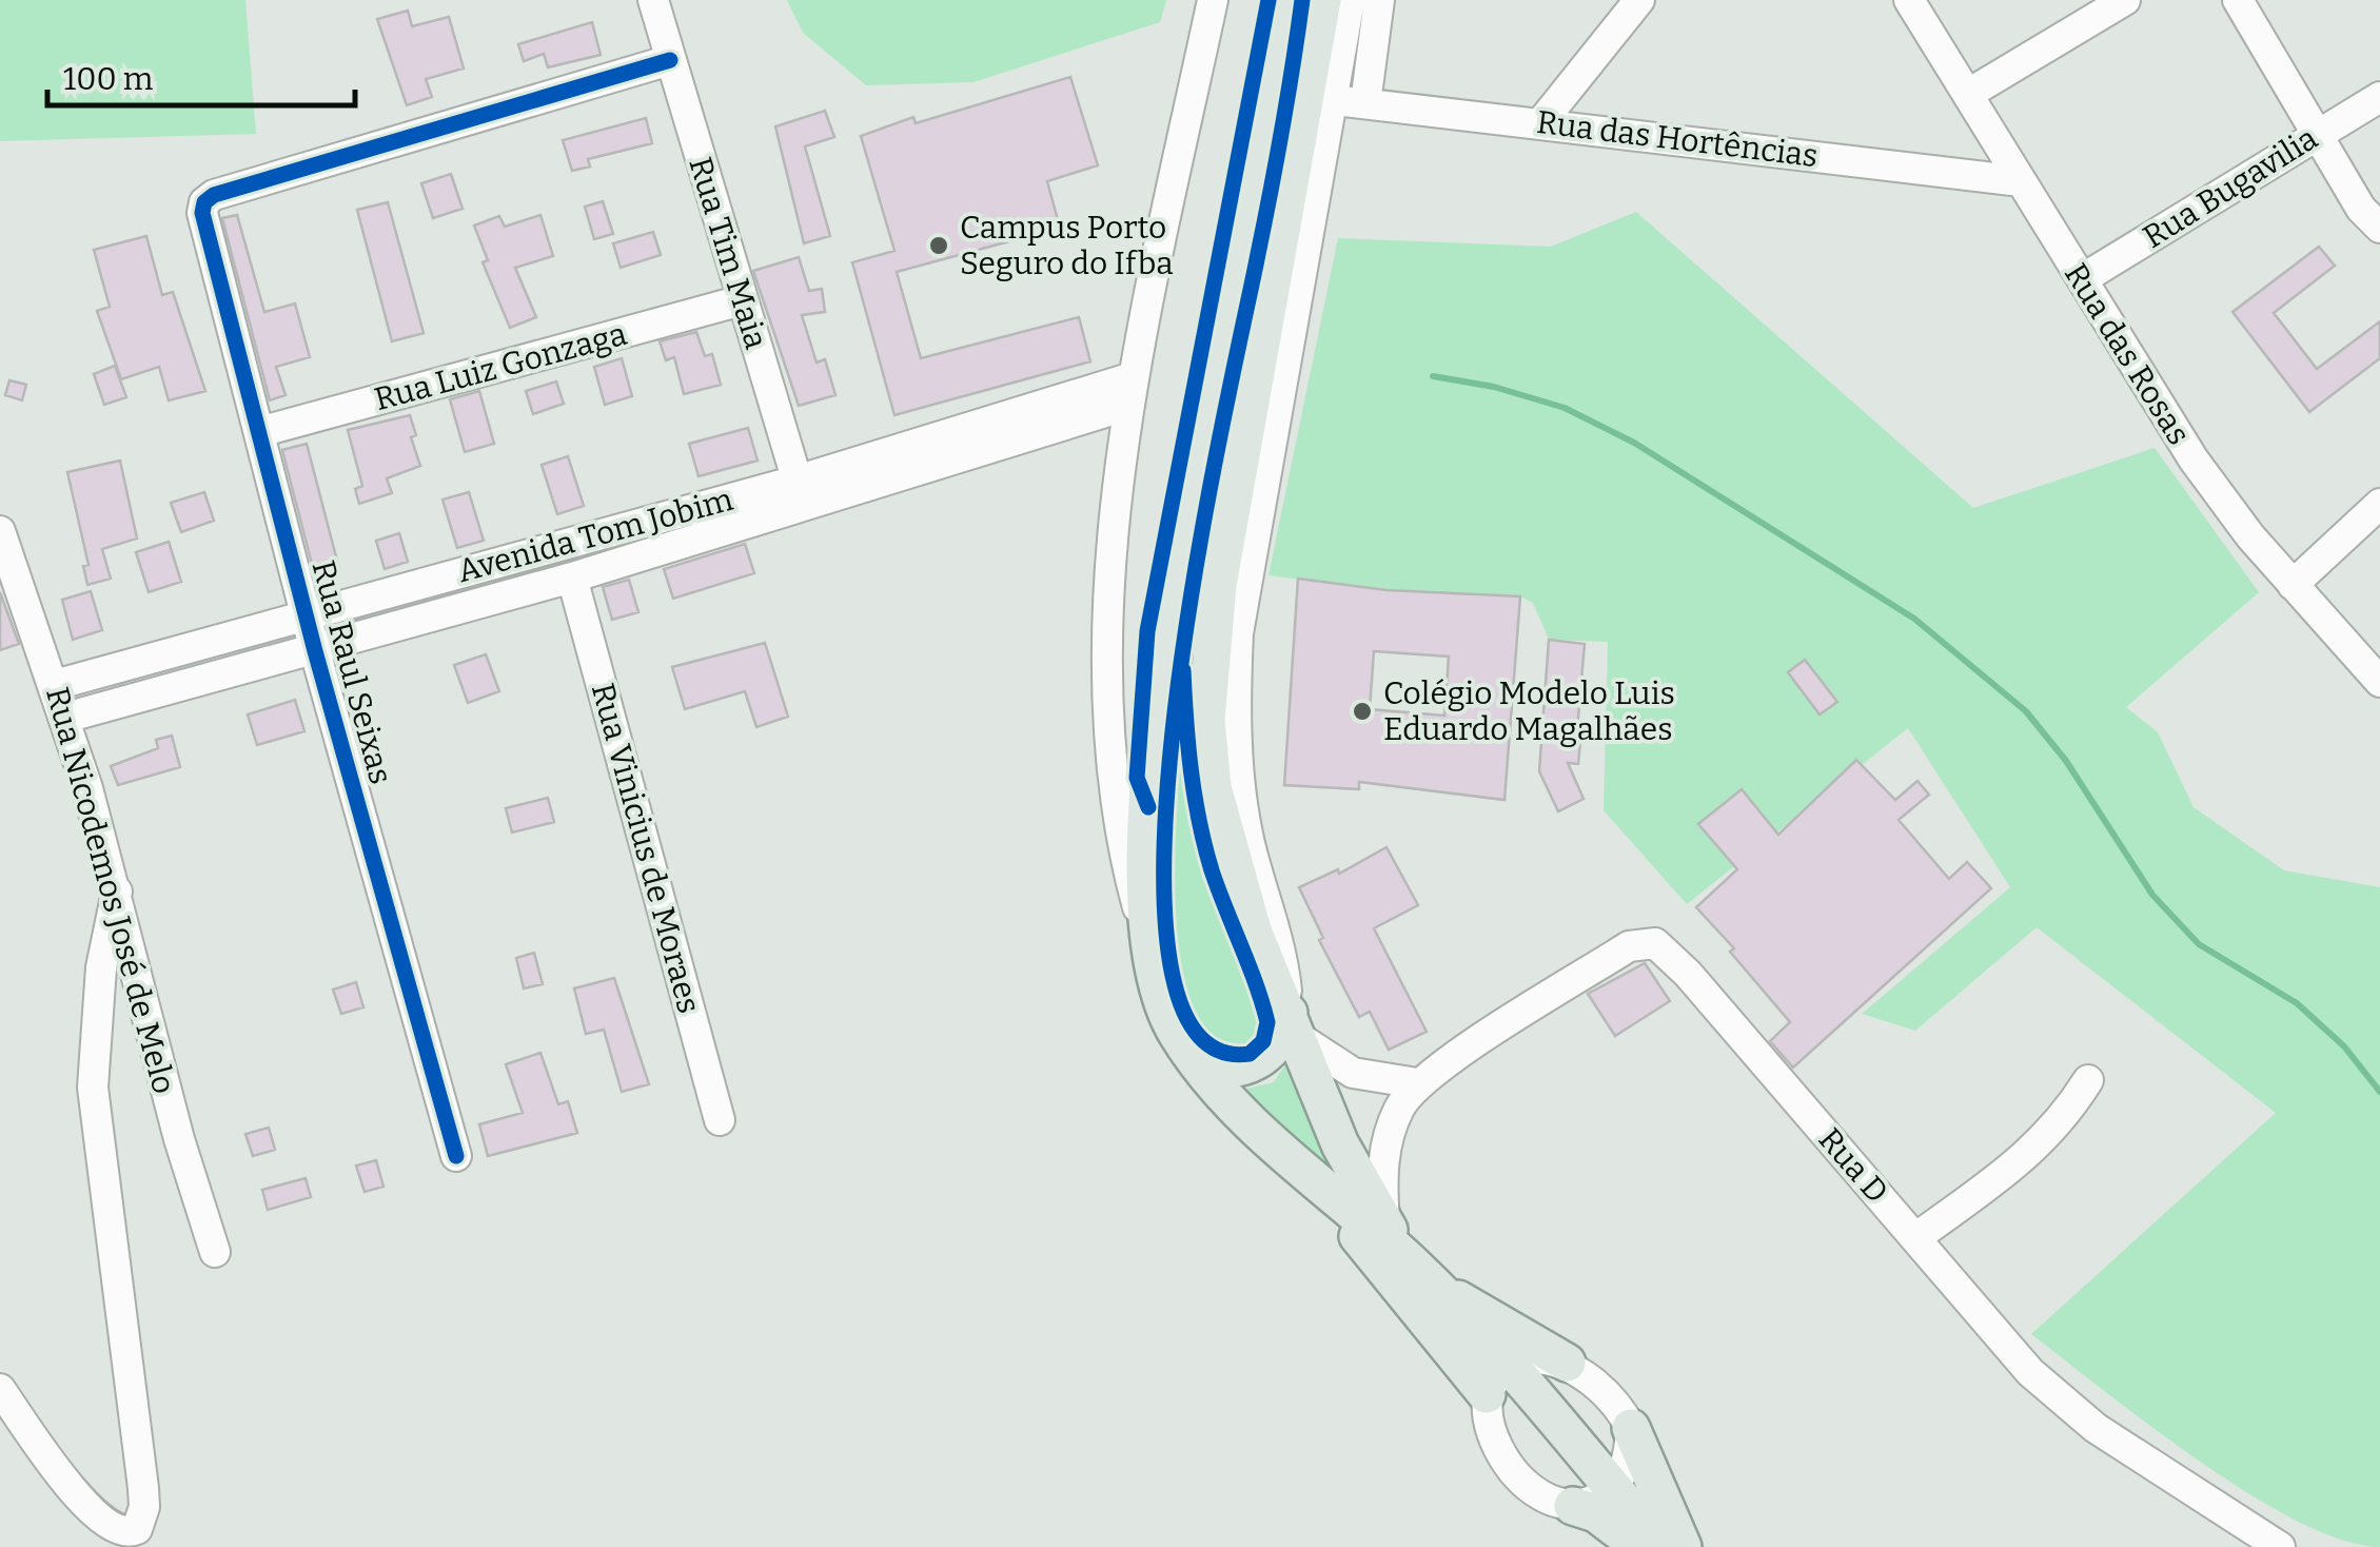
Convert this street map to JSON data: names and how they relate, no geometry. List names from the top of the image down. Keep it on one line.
{"streets":{"street":["Rua das Hortências","Rua Bugavilia","Rua Tim Maia","Rua das Rosas","Rua Luiz Gonzaga","Avenida Tom Jobim","Rua Raul Seixas","Rua Vinicius de Moraes","Rua Nicodemos José de Melo","Rua D"]},"crossings":[["Rua das Hortências","Rua das Rosas"],["Rua Bugavilia","Rua das Rosas"],["Rua Tim Maia","Rua Luiz Gonzaga"],["Rua Tim Maia","Avenida Tom Jobim"],["Rua Tim Maia","Rua Raul Seixas"],["Rua Luiz Gonzaga","Rua Raul Seixas"],["Avenida Tom Jobim","Rua Raul Seixas"],["Avenida Tom Jobim","Rua Vinicius de Moraes"],["Avenida Tom Jobim","Rua Nicodemos José de Melo"]],"places":["Campus Porto Seguro do Ifba","Colégio Modelo Luis Eduardo Magalhães"],"scale_bar":"100 m"}
